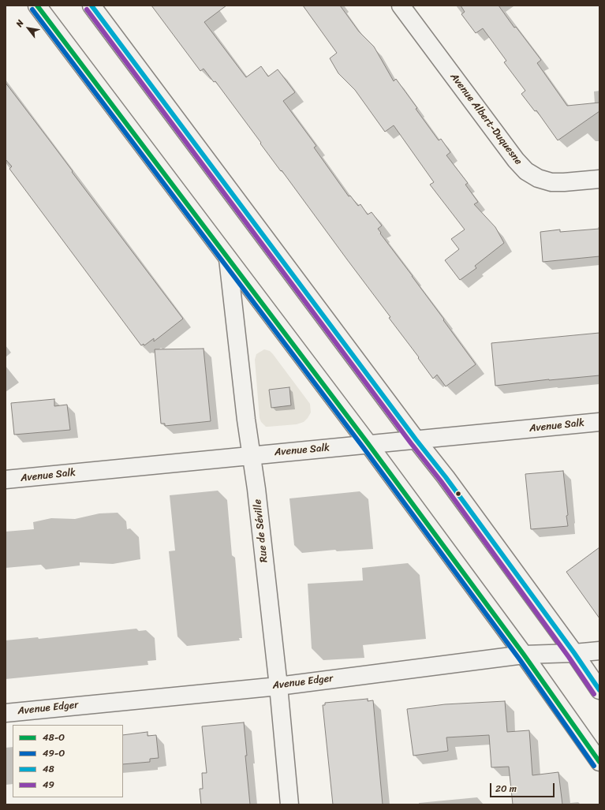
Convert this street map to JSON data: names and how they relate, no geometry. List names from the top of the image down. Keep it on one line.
{"streets":{"street":["Avenue Albert-Duquesne","Avenue Salk","Rue de Séville","Avenue Edger"]},"crossings":[["Avenue Salk","Rue de Séville"],["Rue de Séville","Avenue Edger"]],"lines":["transit line 48-O","transit line 48","transit line 49-O","transit line 49"],"legend":["48-O","49-O","48","49"],"scale_bar":"20 m","north":"top left"}
